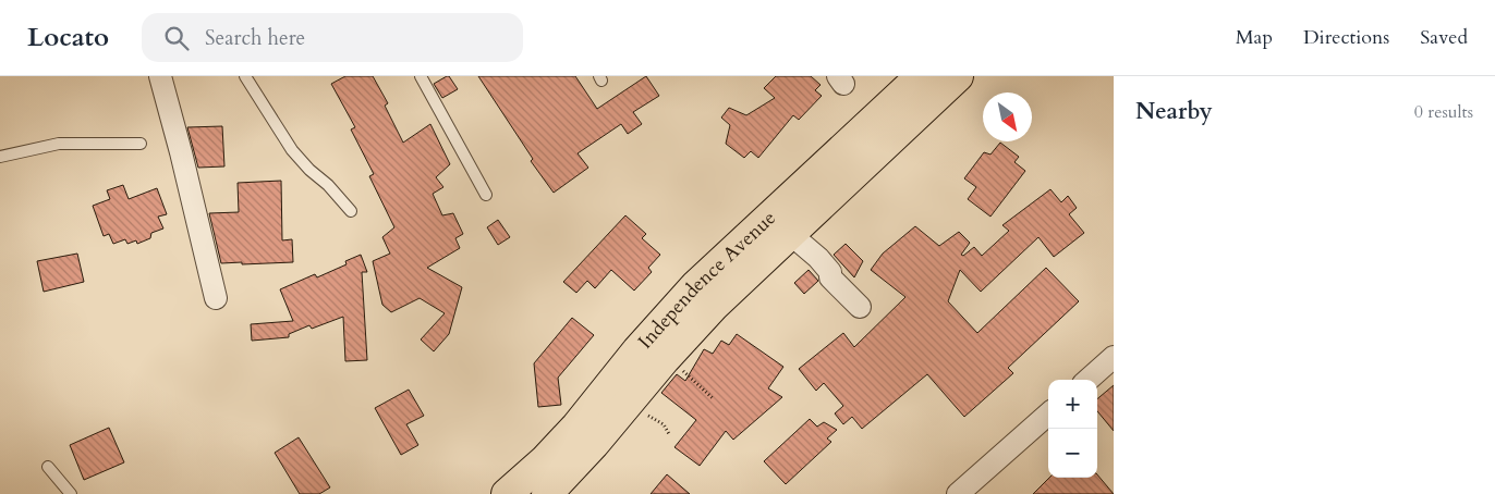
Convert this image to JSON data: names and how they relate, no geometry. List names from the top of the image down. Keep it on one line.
{"streets":{"main road":["Independence Avenue"]},"north":"bottom right","page":{"header":"Locato","search":"Search here","nav":["Map","Directions","Saved"],"heading":["Nearby","0 results"],"map_buttons":["+","−"]}}
